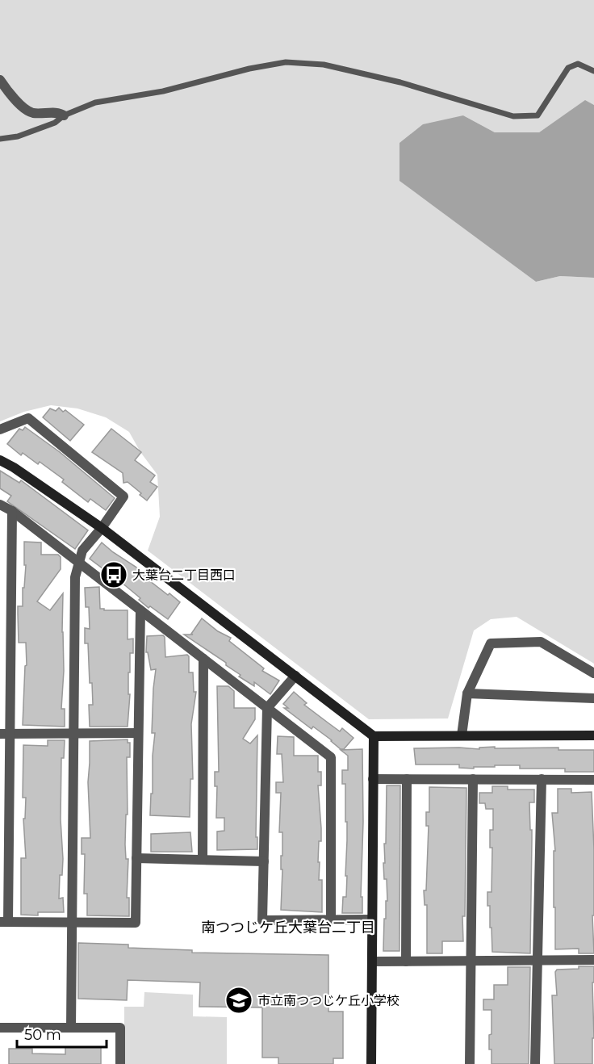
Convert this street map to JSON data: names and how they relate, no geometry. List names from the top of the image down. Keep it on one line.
{"districts":["南つつじケ丘大葉台二丁目"],"places":{"bus stop":["大葉台二丁目西口"],"school or university":["市立南つつじケ丘小学校"]},"scale_bar":"50 m"}
